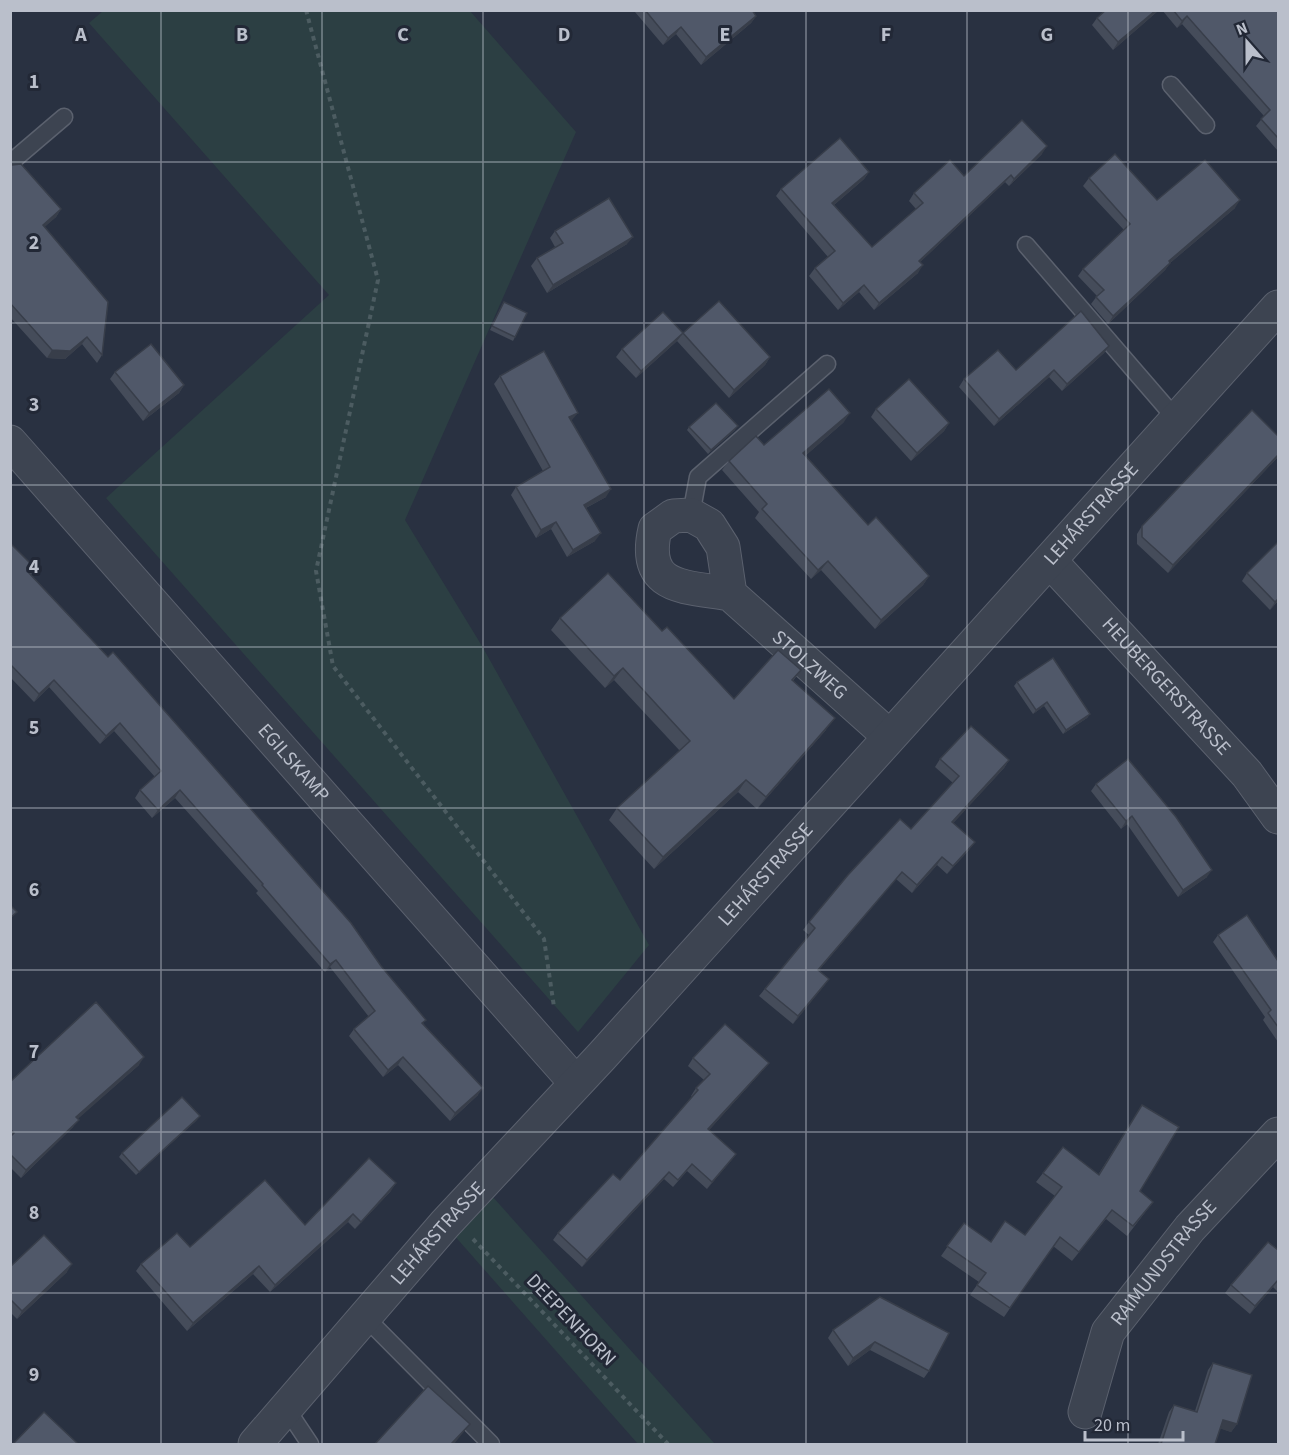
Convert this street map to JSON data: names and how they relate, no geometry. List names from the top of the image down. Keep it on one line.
{"streets":{"street":["LEHÁRSTRASSE","STOLZWEG","HEUBERGERSTRASSE","EGILSKAMP","RAIMUNDSTRASSE"],"path":["DEEPENHORN"]},"crossings":[["LEHÁRSTRASSE","STOLZWEG"],["LEHÁRSTRASSE","HEUBERGERSTRASSE"],["LEHÁRSTRASSE","EGILSKAMP"],["LEHÁRSTRASSE","DEEPENHORN"]],"scale_bar":"20 m","north":"top","grid":{"columns":["A","B","C","D","E","F","G"],"rows":["1","2","3","4","5","6","7","8","9"]}}
